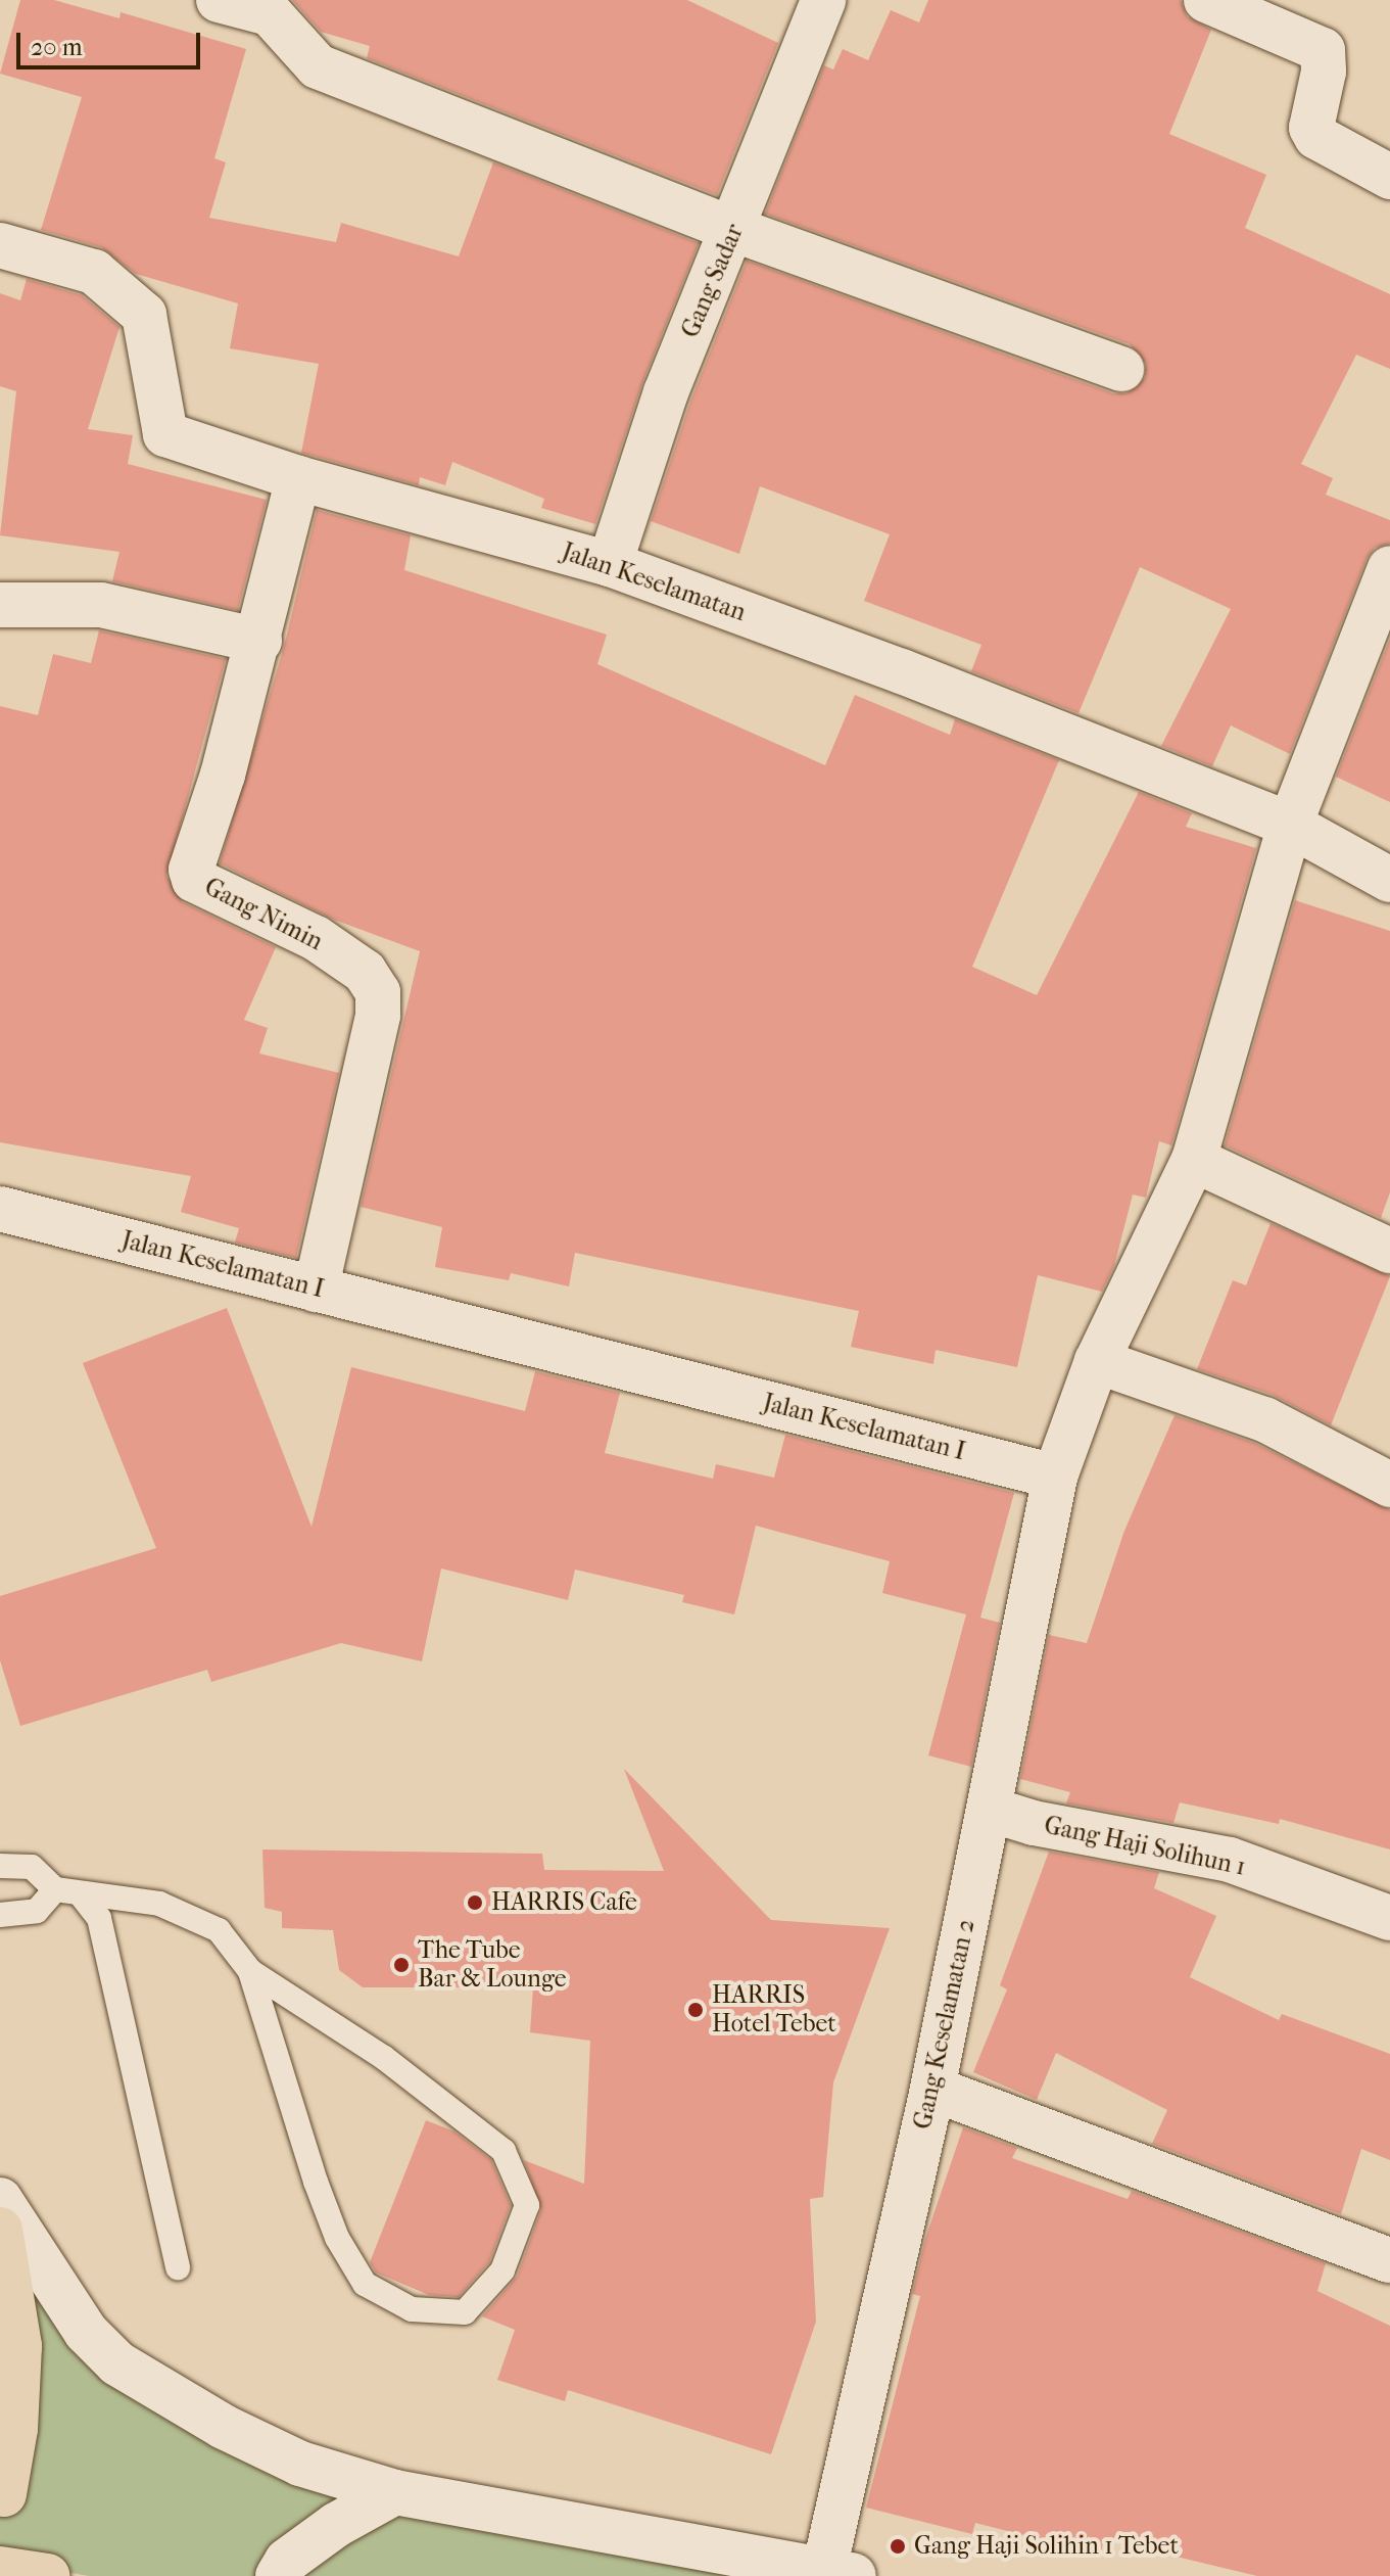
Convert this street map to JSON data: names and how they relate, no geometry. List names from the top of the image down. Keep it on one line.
{"streets":{"street":["Gang Sadar","Jalan Keselamatan","Gang Nimin","Jalan Keselamatan I","Gang Haji Solihun 1","Gang Keselamatan 2"]},"crossings":[["Gang Sadar","Jalan Keselamatan"],["Jalan Keselamatan","Gang Nimin"],["Gang Nimin","Jalan Keselamatan I"],["Jalan Keselamatan I","Gang Keselamatan 2"],["Gang Haji Solihun 1","Gang Keselamatan 2"]],"places":["HARRIS Cafe","The Tube Bar & Lounge","HARRIS Hotel Tebet","Gang Haji Solihin 1 Tebet"],"scale_bar":"20 m"}
